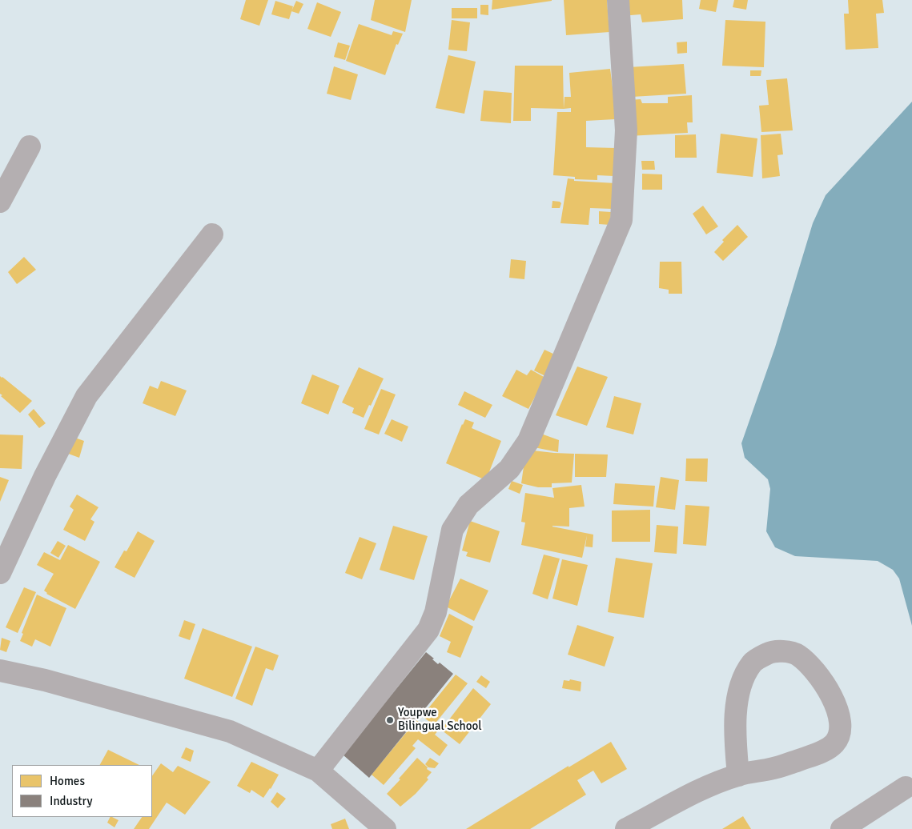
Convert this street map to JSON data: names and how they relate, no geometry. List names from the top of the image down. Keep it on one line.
{"places":["Youpwe Bilingual School"],"legend":["Homes","Industry"]}
